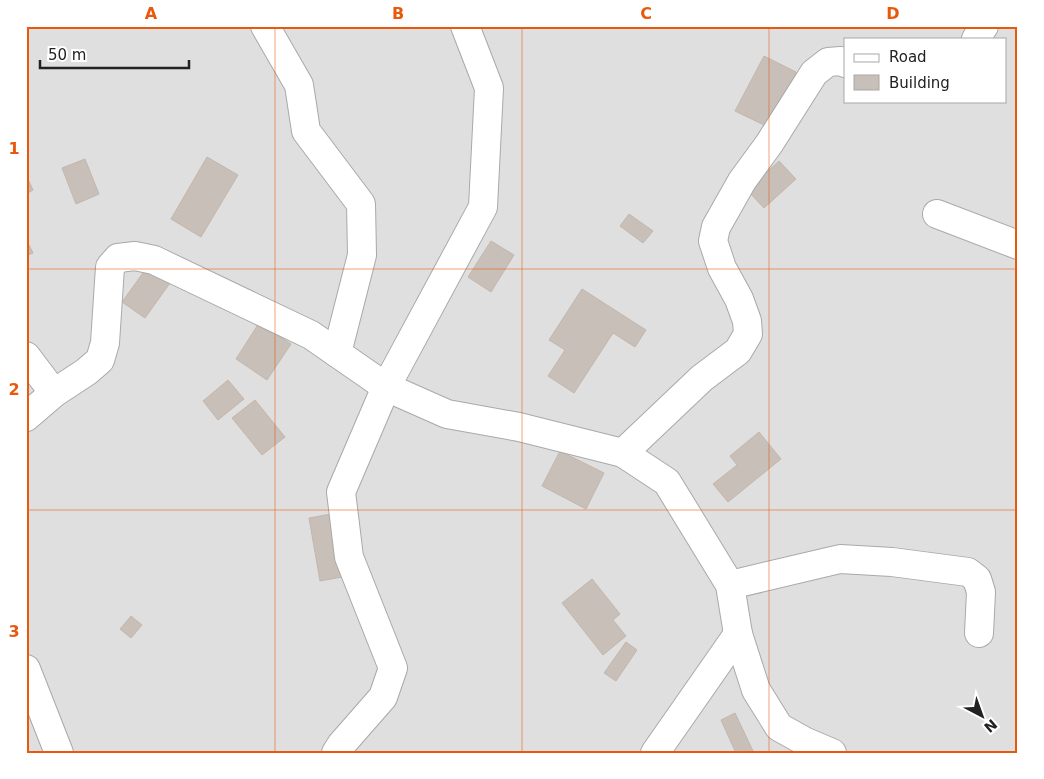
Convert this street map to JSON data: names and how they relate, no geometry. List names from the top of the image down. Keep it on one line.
{"legend":["Road","Building"],"scale_bar":"50 m","north":"bottom right","grid":{"columns":["A","B","C","D"],"rows":["1","2","3"]}}
